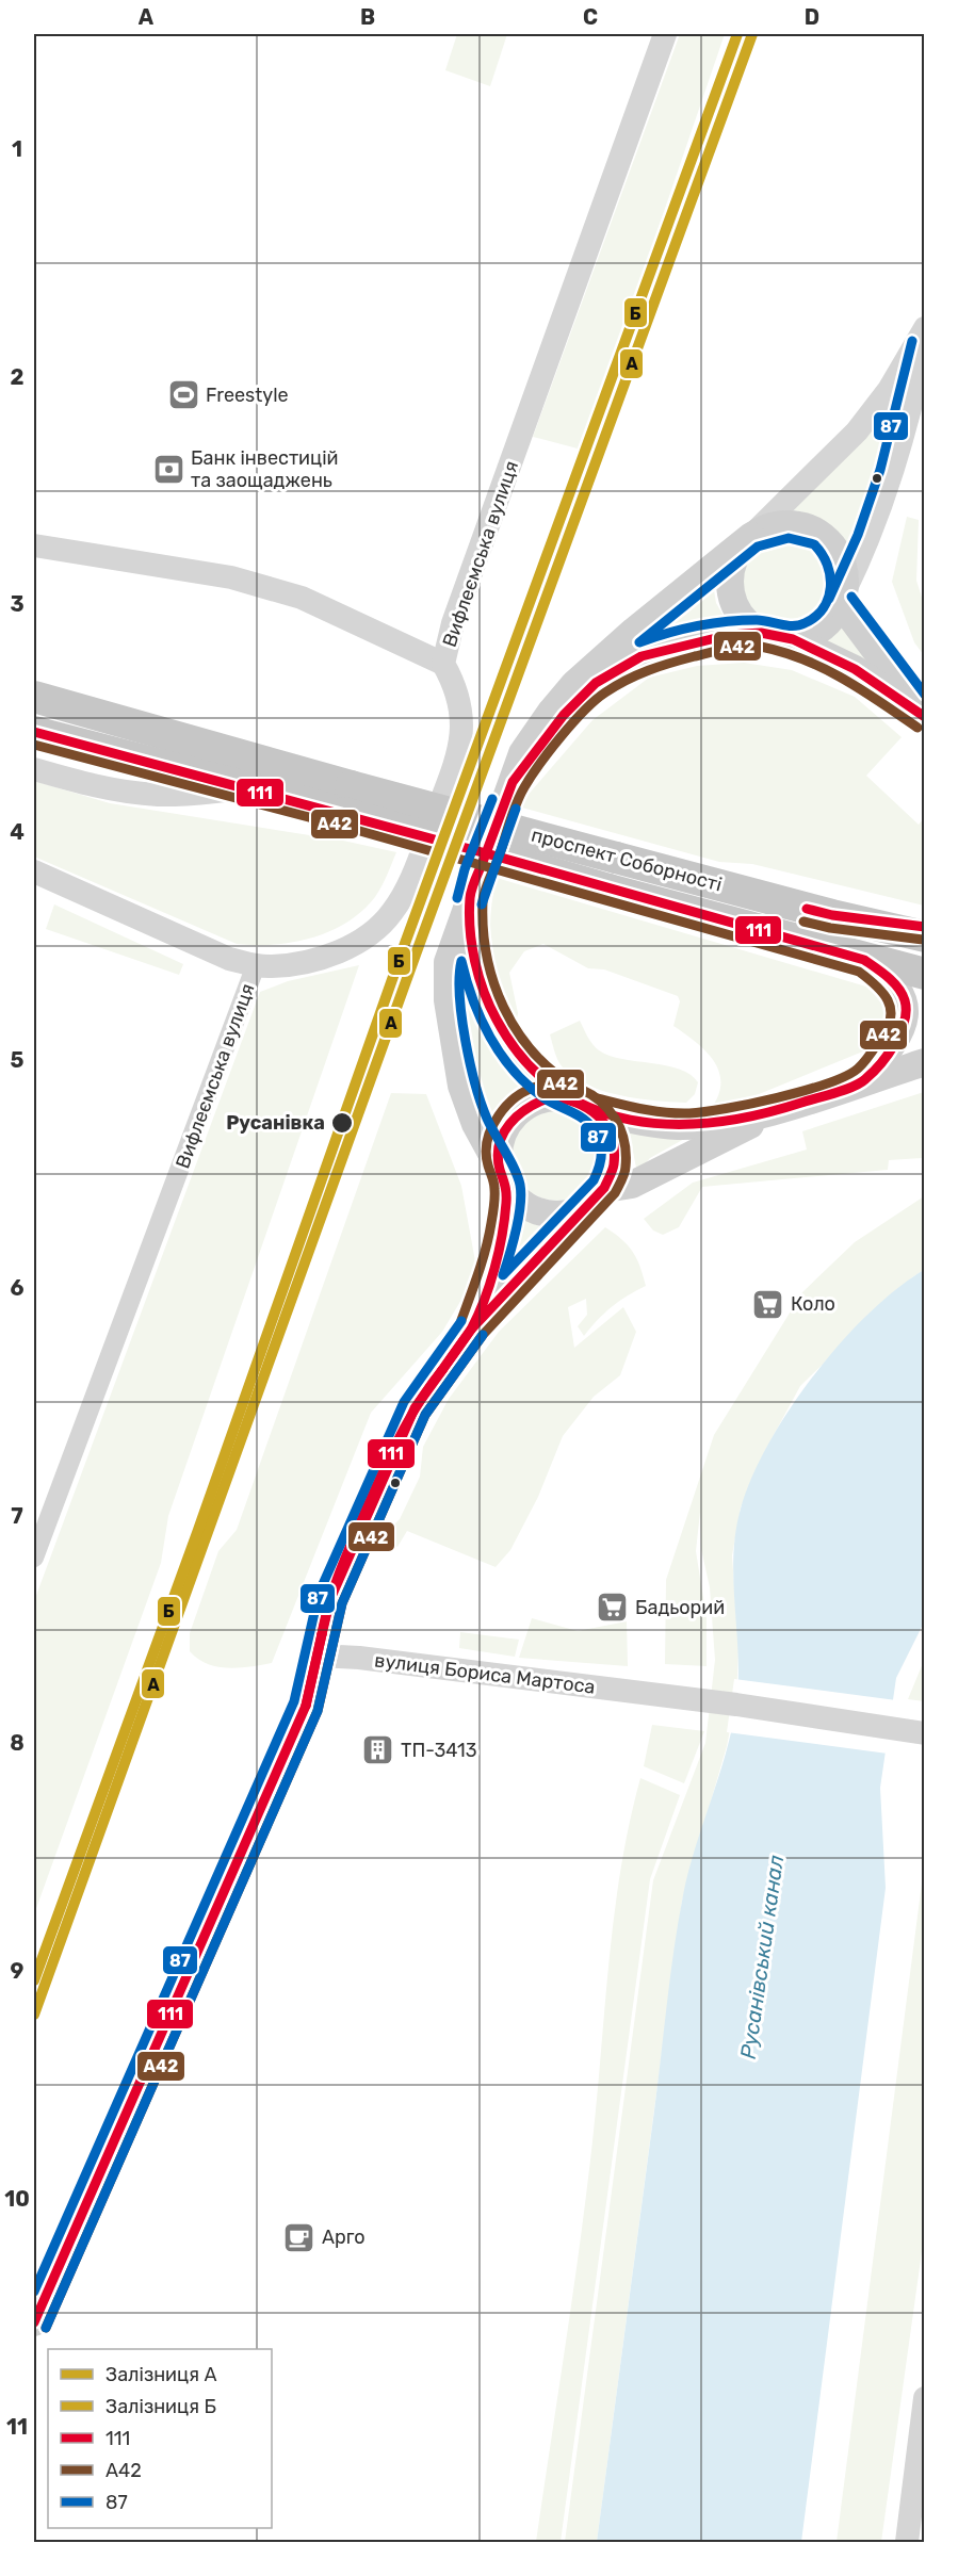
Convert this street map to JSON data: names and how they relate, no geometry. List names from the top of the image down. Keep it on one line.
{"streets":{"highway":["проспект Соборності"],"street":["Вифлеємська вулиця","вулиця Бориса Мартоса"]},"water":["Русанівський канал"],"places":{"sports":["Freestyle"],"bank":["Банк інвестицій та заощаджень"],"other":["Русанівка"],"supermarket":["Коло","Бадьорий"],"building":["ТП-3413"],"cafe":["Арго"]},"lines":["rail line A","rail line Б","transit line 87","transit line 111","transit line А42"],"legend":["Залізниця A","Залізниця Б","111","А42","87"],"grid":{"columns":["A","B","C","D"],"rows":["1","2","3","4","5","6","7","8","9","10","11"]}}
